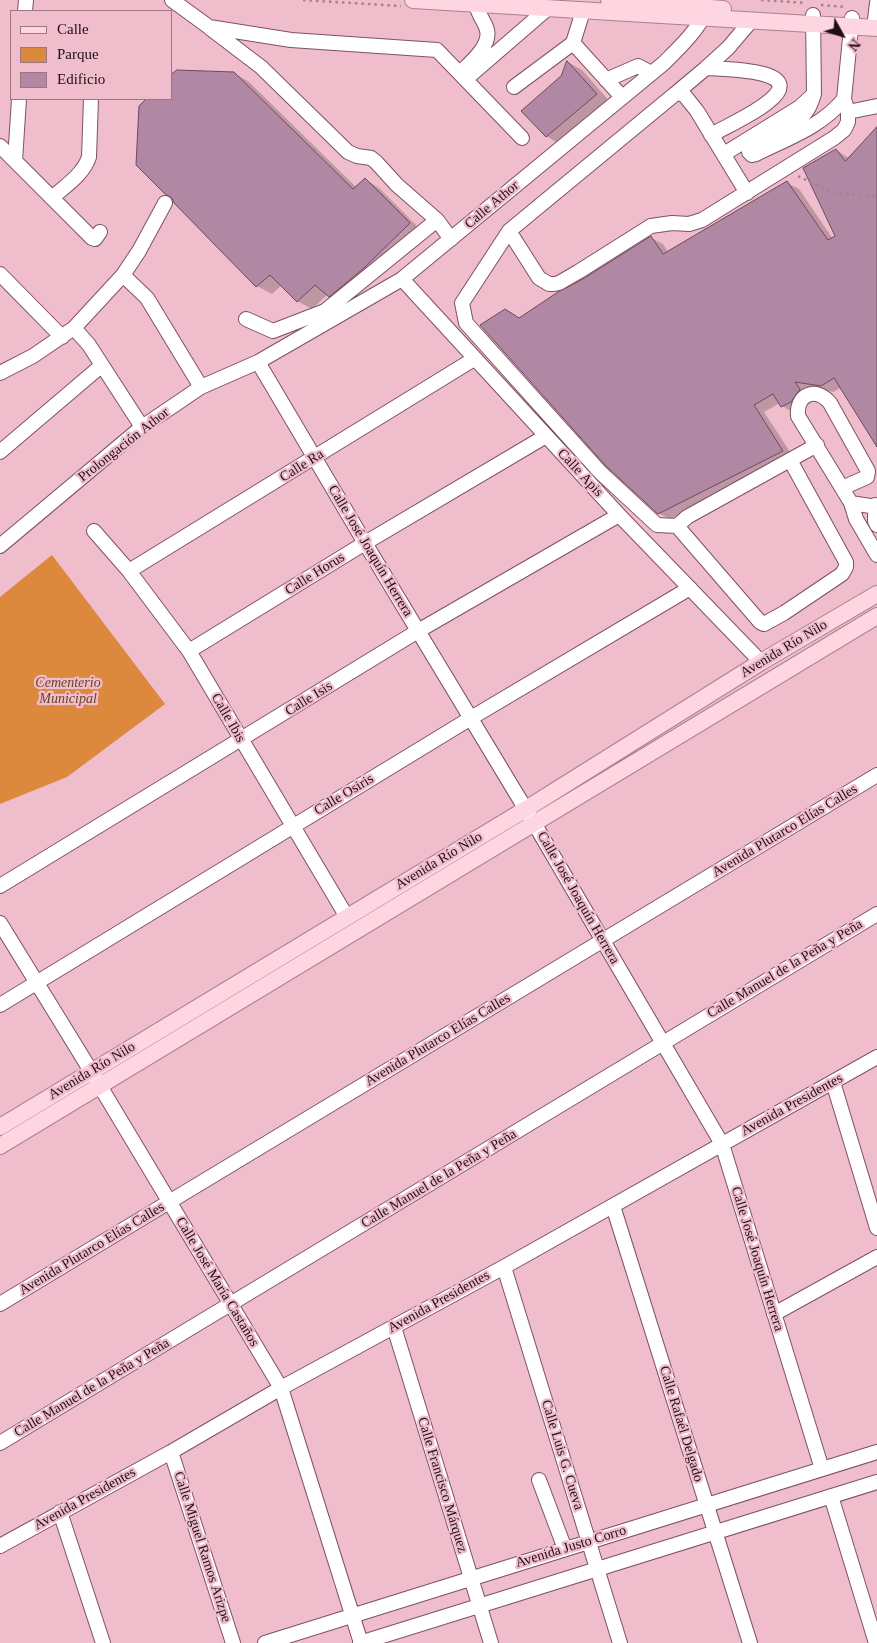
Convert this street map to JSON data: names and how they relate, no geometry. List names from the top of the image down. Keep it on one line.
{"streets":{"main road":["Avenida Río Nilo"],"street":["Calle Athor","Prolongación Athor","Calle Ra","Calle Apis","Calle José Joaquín Herrera","Calle Horus","Calle Isis","Calle Ibis","Calle Osiris","Avenida Plutarco Elías Calles","Calle Manuel de la Peña y Peña","Avenida Presidentes","Calle José María Castaños","Calle Rafaél Delgado","Calle Luis G. Cueva","Calle Francisco Márquez","Calle Miguel Ramos Arizpe","Avenida Justo Corro"]},"crossings":[["Calle Athor","Prolongación Athor"],["Calle Athor","Calle Apis"],["Calle Athor","Calle José Joaquín Herrera"],["Prolongación Athor","Calle José Joaquín Herrera"],["Calle Ra","Calle Apis"],["Calle Ra","Calle José Joaquín Herrera"],["Calle Ra","Calle Ibis"],["Calle Apis","Calle Horus"],["Calle Apis","Avenida Río Nilo"],["Calle Apis","Calle Isis"],["Calle Apis","Calle Osiris"],["Calle José Joaquín Herrera","Calle Horus"],["Calle José Joaquín Herrera","Avenida Río Nilo"],["Calle José Joaquín Herrera","Calle Isis"],["Calle José Joaquín Herrera","Calle Osiris"],["Calle José Joaquín Herrera","Avenida Plutarco Elías Calles"],["Calle José Joaquín Herrera","Calle Manuel de la Peña y Peña"],["Calle José Joaquín Herrera","Avenida Presidentes"],["Calle José Joaquín Herrera","Avenida Justo Corro"],["Calle Horus","Calle Ibis"],["Avenida Río Nilo","Calle Ibis"],["Avenida Río Nilo","Calle José María Castaños"],["Calle Isis","Calle Ibis"],["Calle Ibis","Calle Osiris"],["Calle Osiris","Calle José María Castaños"],["Avenida Plutarco Elías Calles","Calle José María Castaños"],["Calle Manuel de la Peña y Peña","Calle José María Castaños"],["Avenida Presidentes","Calle José María Castaños"],["Avenida Presidentes","Calle Rafaél Delgado"],["Avenida Presidentes","Calle Luis G. Cueva"],["Avenida Presidentes","Calle Francisco Márquez"],["Avenida Presidentes","Calle Miguel Ramos Arizpe"],["Calle José María Castaños","Avenida Justo Corro"],["Calle Rafaél Delgado","Avenida Justo Corro"],["Calle Luis G. Cueva","Avenida Justo Corro"],["Calle Francisco Márquez","Avenida Justo Corro"]],"parks":["Cementerio Municipal"],"legend":["Calle","Parque","Edificio"],"north":"bottom right"}
